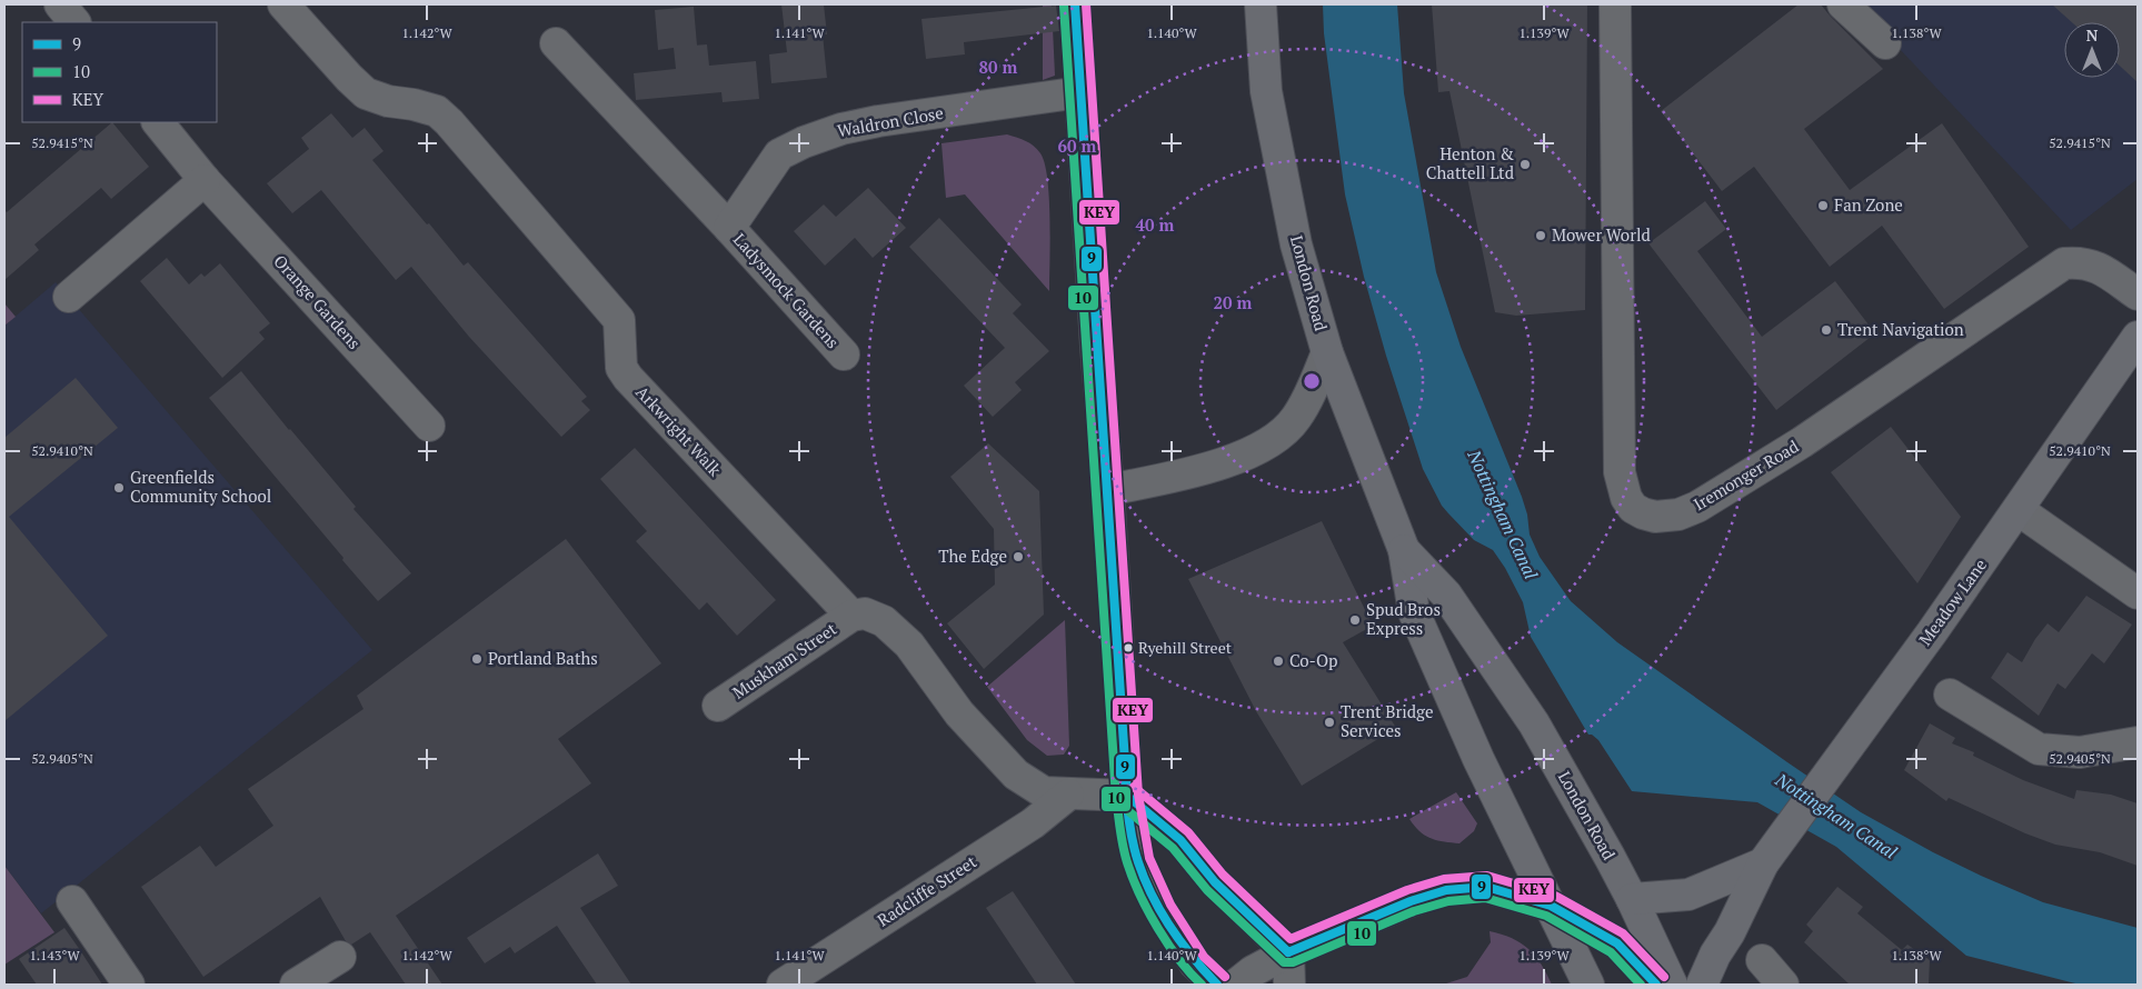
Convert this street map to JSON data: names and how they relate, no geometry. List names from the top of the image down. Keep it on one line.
{"streets":{"main road":["London Road","Meadow Lane"],"street":["Waldron Close","Ladysmock Gardens","Orange Gardens","Arkwright Walk","Iremonger Road","Muskham Street","Radcliffe Street"]},"crossings":[["Waldron Close","Ladysmock Gardens"],["Arkwright Walk","Muskham Street"]],"water":["Nottingham Canal"],"places":["Henton & Chattell Ltd","Fan Zone","Mower World","Trent Navigation","Greenfields Community School","The Edge","Spud Bros Express","Ryehill Street","Portland Baths","Co-Op","Trent Bridge Services"],"lines":["transit line 9","transit line KEY","transit line 10"],"legend":["9","10","KEY"],"north":"top","coordinates":["1.142°W","1.141°W","1.140°W","1.139°W","1.138°W","52.9415°N","52.9410°N","52.9405°N","1.143°W"],"rings":["80 m","60 m","40 m","20 m"]}
